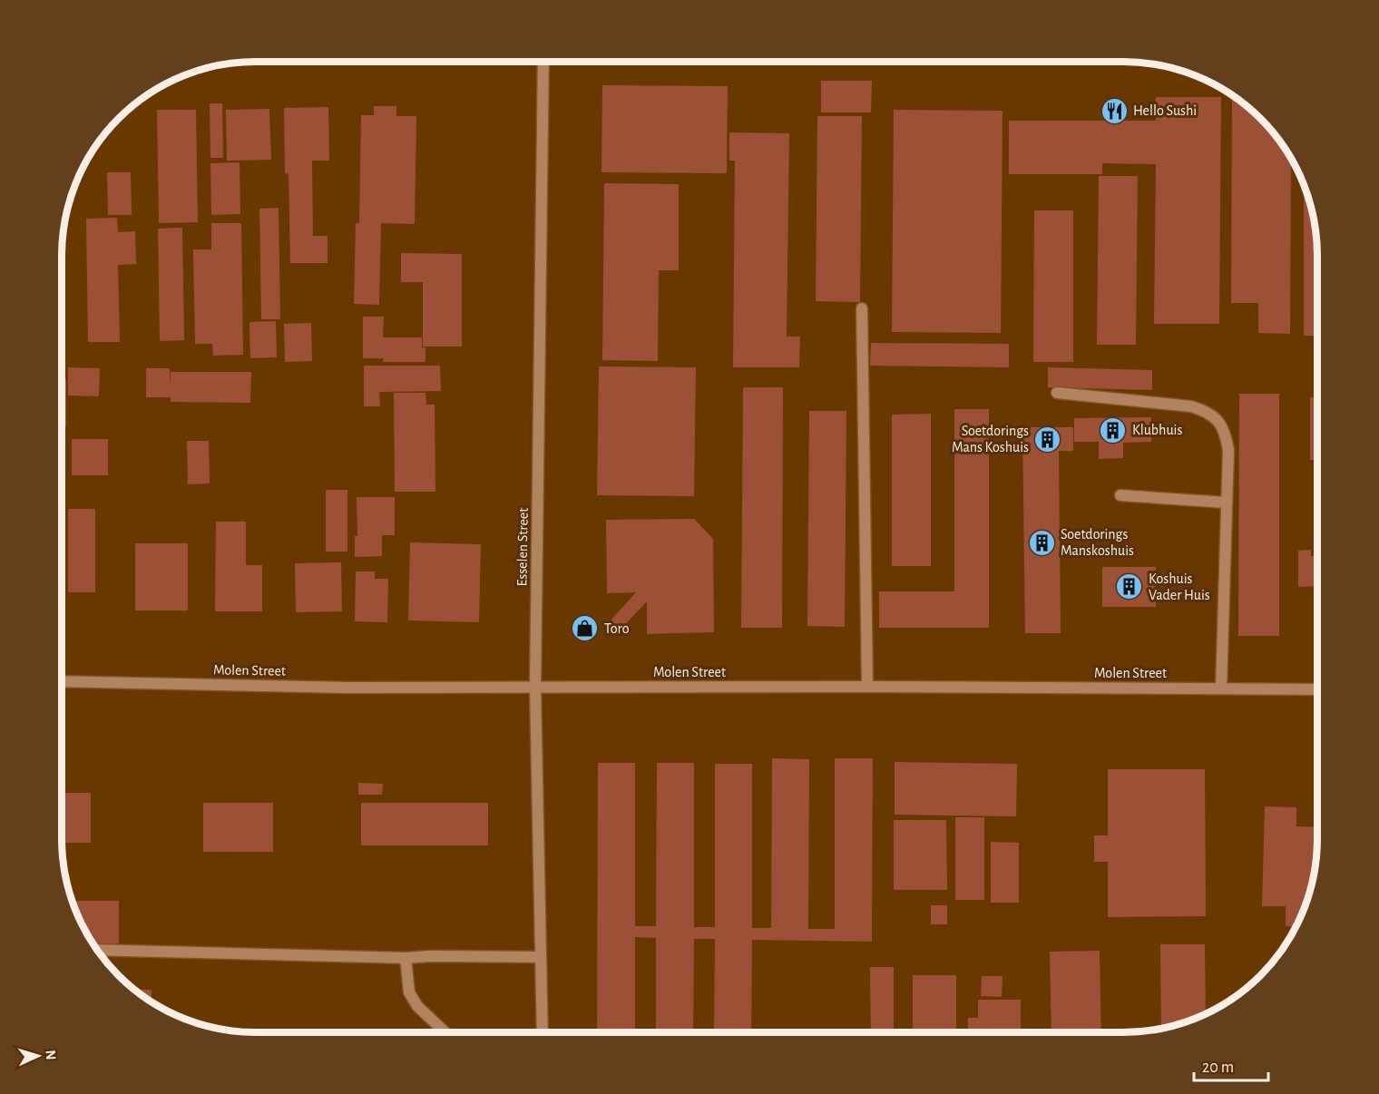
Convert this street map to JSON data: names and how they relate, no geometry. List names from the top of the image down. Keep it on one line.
{"streets":{"street":["Esselen Street","Molen Street"]},"crossings":[["Esselen Street","Molen Street"]],"places":{"restaurant":["Hello Sushi"],"building":["Klubhuis","Soetdorings Mans Koshuis","Soetdorings Manskoshuis","Koshuis Vader Huis"],"shop":["Toro"]},"scale_bar":"20 m","north":"right"}
